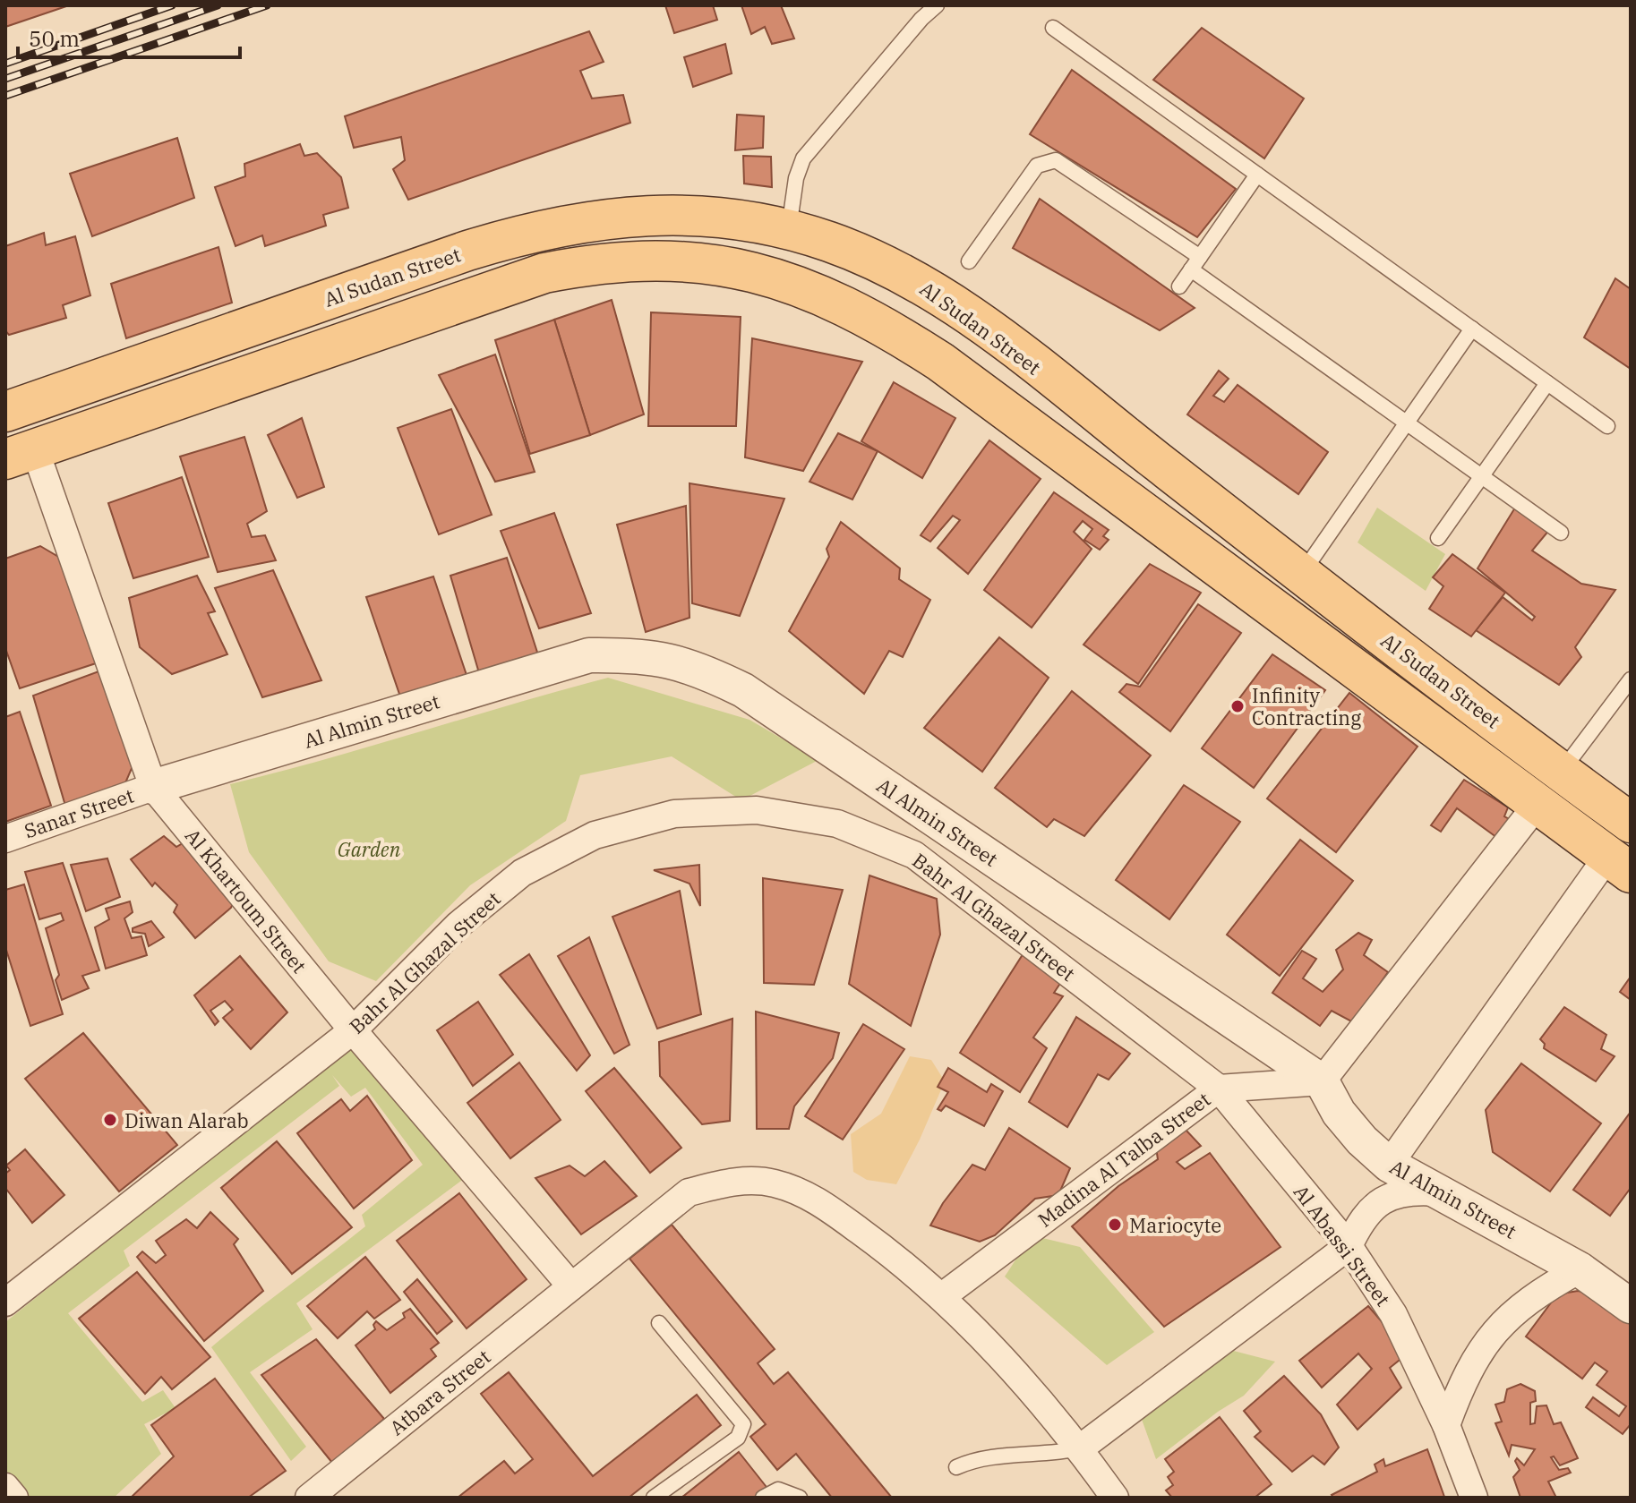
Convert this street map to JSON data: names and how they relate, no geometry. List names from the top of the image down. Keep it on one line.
{"streets":{"main road":["Al Sudan Street"],"street":["Al Almin Street","Sanar Street","Al Khartoum Street","Bahr Al Ghazal Street","Madina Al Talba Street","Al Abassi Street","Atbara Street"]},"crossings":[["Al Almin Street","Sanar Street"],["Al Almin Street","Al Khartoum Street"],["Al Almin Street","Madina Al Talba Street"],["Sanar Street","Al Khartoum Street"],["Al Khartoum Street","Bahr Al Ghazal Street"],["Al Khartoum Street","Atbara Street"],["Bahr Al Ghazal Street","Madina Al Talba Street"],["Bahr Al Ghazal Street","Al Abassi Street"],["Madina Al Talba Street","Al Abassi Street"],["Madina Al Talba Street","Atbara Street"]],"parks":["Garden"],"places":["Infinity Contracting","Diwan Alarab","Mariocyte"],"scale_bar":"50 m"}
